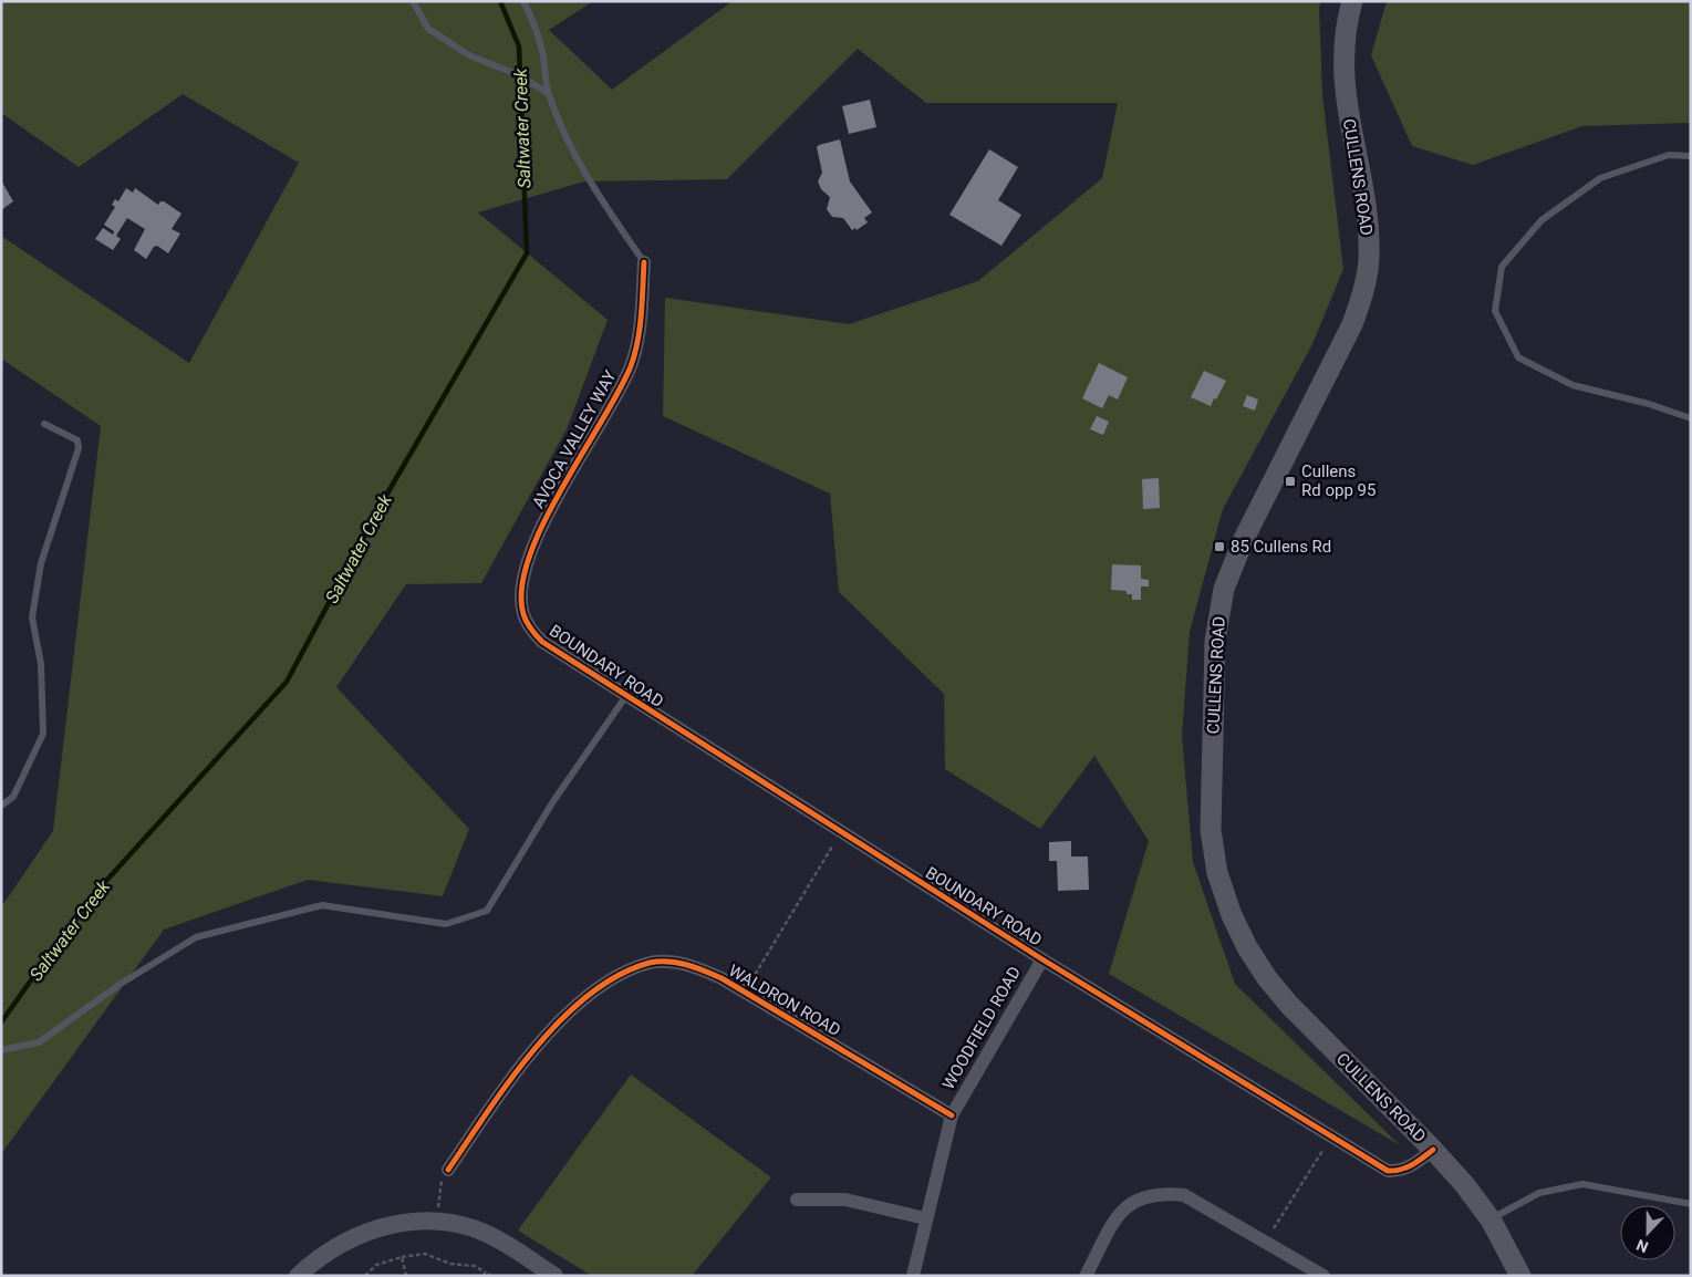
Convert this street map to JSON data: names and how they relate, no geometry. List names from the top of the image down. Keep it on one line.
{"streets":{"main road":["CULLENS ROAD"],"street":["AVOCA VALLEY WAY","BOUNDARY ROAD","WALDRON ROAD","WOODFIELD ROAD"]},"crossings":[["CULLENS ROAD","BOUNDARY ROAD"],["AVOCA VALLEY WAY","BOUNDARY ROAD"],["BOUNDARY ROAD","WOODFIELD ROAD"],["WALDRON ROAD","WOODFIELD ROAD"]],"water":["Saltwater Creek"],"places":{"transit":["Cullens Rd opp 95","85 Cullens Rd"]},"north":"bottom"}
